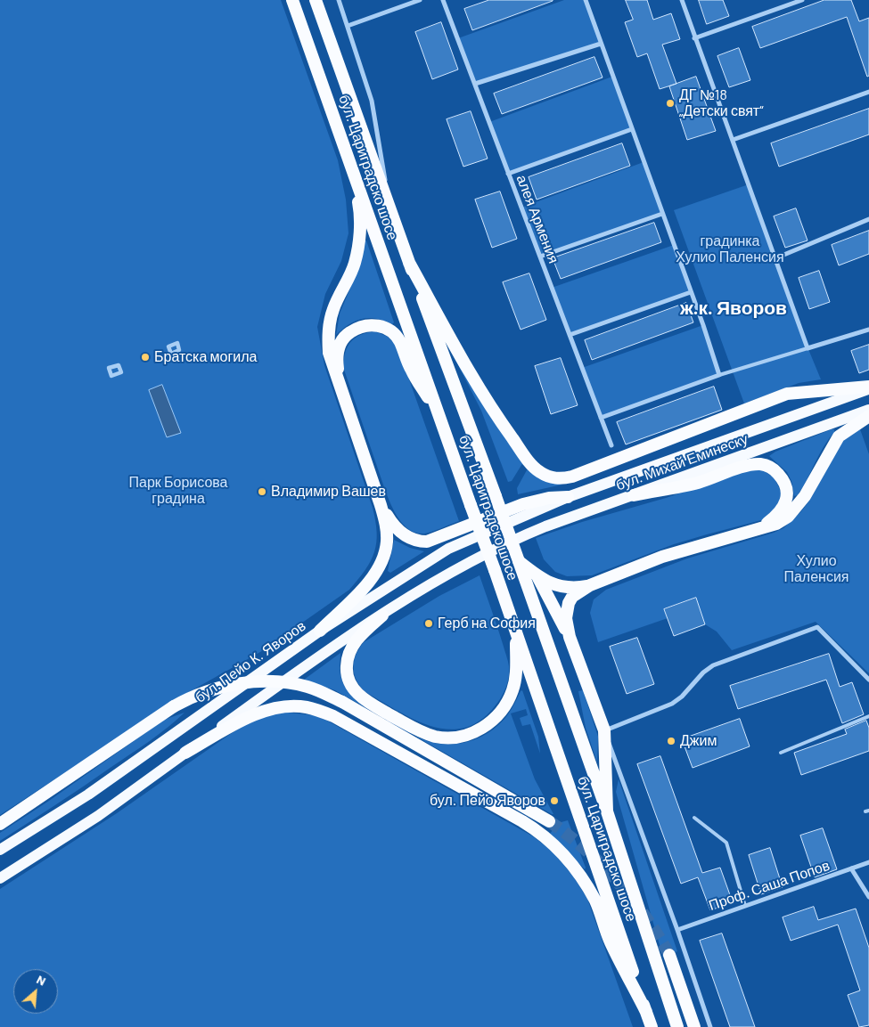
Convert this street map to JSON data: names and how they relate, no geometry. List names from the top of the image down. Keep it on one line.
{"streets":{"highway":["бул. Цариградско шосе"],"main road":["бул. Михай Еминеску","бул. Пейо К. Яворов"],"street":["алея Армения","Проф. Саша Попов"]},"crossings":[["бул. Михай Еминеску","бул. Пейо К. Яворов"]],"districts":["ж.к. Яворов"],"parks":["градинка Хулио Паленсия","Парк Борисова градина","Хулио Паленсия"],"places":["ДГ №18 „Детски свят“","Братска могила","Владимир Вашев","Герб на София","Джим","бул. Пейо Яворов"],"north":"top right"}
